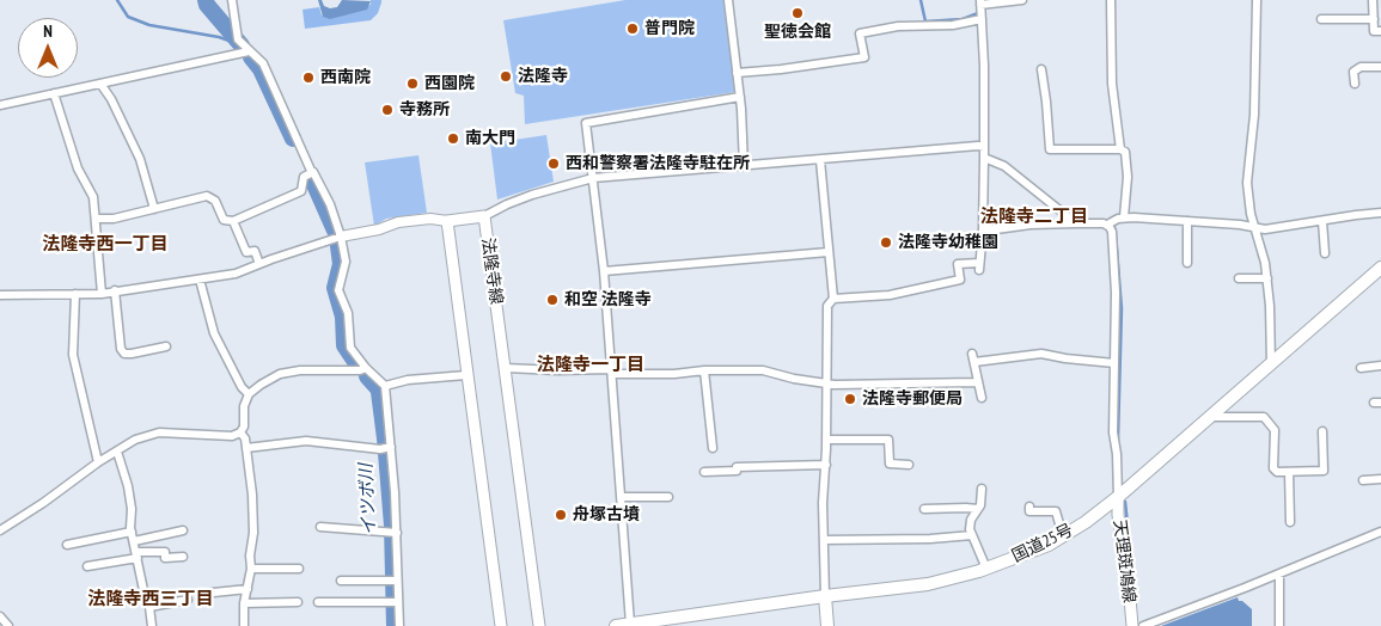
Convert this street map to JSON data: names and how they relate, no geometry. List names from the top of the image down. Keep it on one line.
{"streets":{"main road":["法隆寺線","国道25号","天理斑鳩線"]},"crossings":[["国道25号","天理斑鳩線"]],"districts":["法隆寺二丁目","法隆寺西一丁目","法隆寺一丁目","法隆寺西三丁目"],"water":["イツボ川"],"places":["聖徳会館","普門院","法隆寺","西南院","西園院","寺務所","南大門","西和警察署法隆寺駐在所","法隆寺幼稚園","和空 法隆寺","法隆寺郵便局","舟塚古墳"],"north":"top"}
